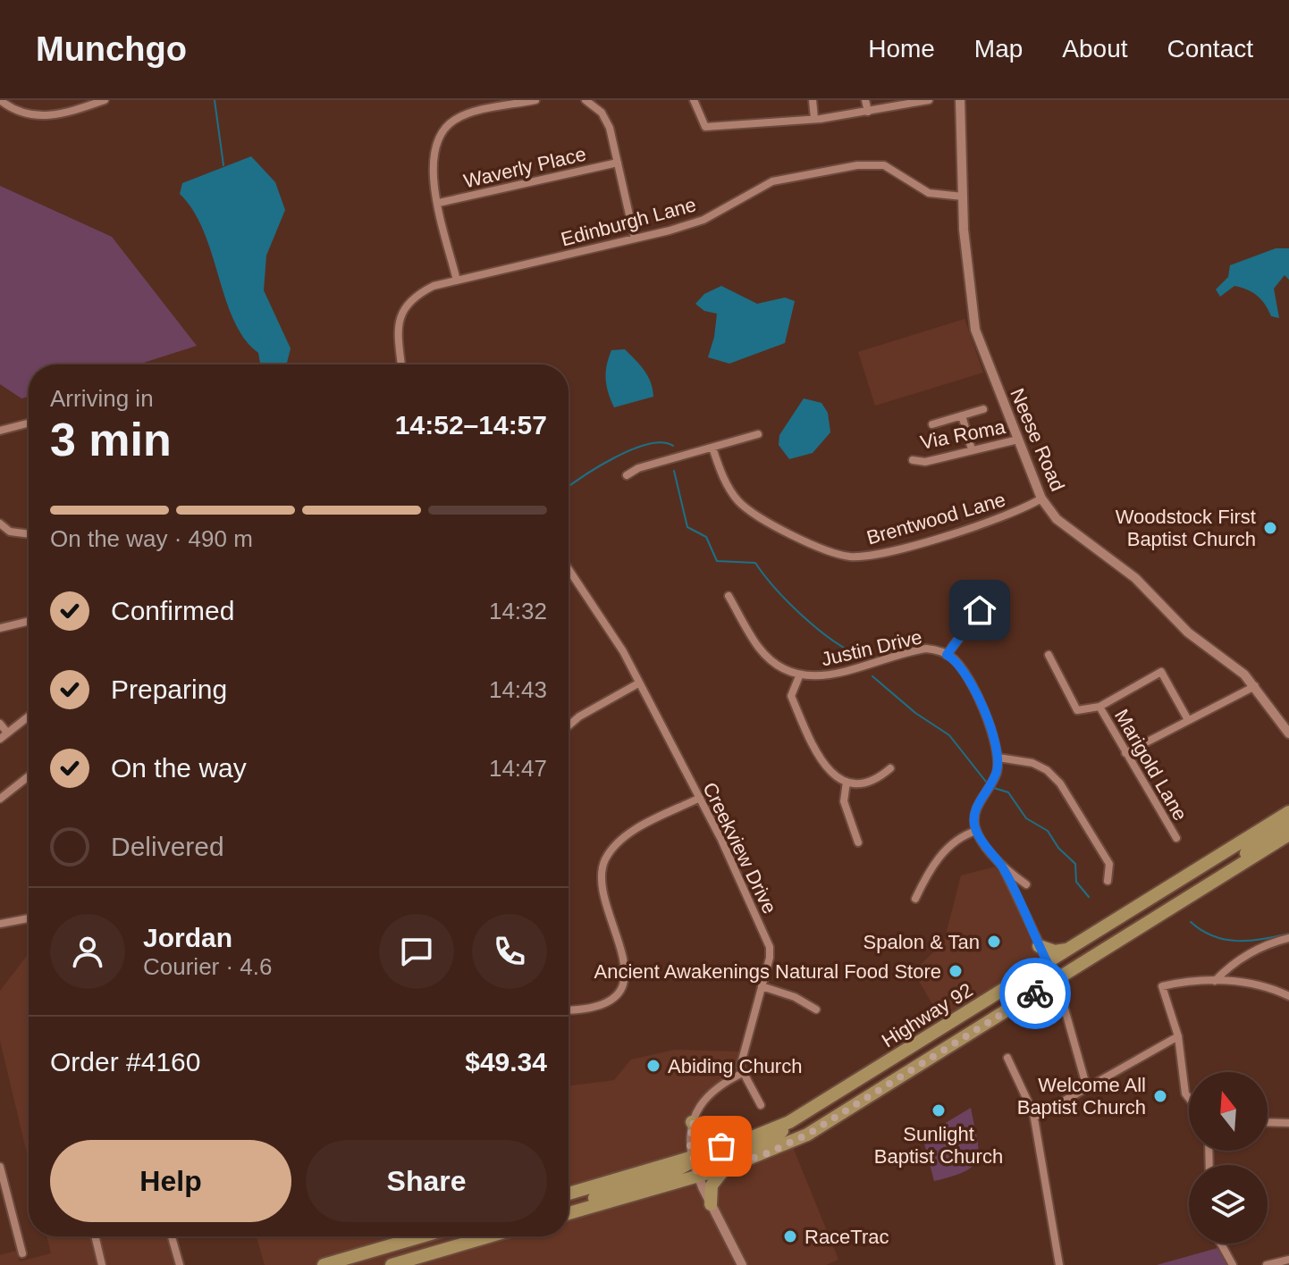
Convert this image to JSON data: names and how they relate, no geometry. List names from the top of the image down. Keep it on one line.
{"streets":{"main road":["Highway 92"],"street":["Waverly Place","Edinburgh Lane","Via Roma","Neese Road","Brentwood Lane","Justin Drive","Marigold Lane","Creekview Drive"]},"crossings":[["Edinburgh Lane","Neese Road"],["Via Roma","Neese Road"],["Neese Road","Brentwood Lane"]],"places":["Woodstock First Baptist Church","Spalon & Tan","Ancient Awakenings Natural Food Store","Abiding Church","Welcome All Baptist Church","Sunlight Baptist Church","RaceTrac"],"north":"top","page":{"header":"Munchgo","nav":["Home","Map","About","Contact"],"heading":["3 min","Arriving in","14:52–14:57"],"panel":["Jordan","Courier · 4.6","Order #4160","$49.34"],"bar":"On the way · 490 m","list":[["Confirmed","14:32"],["Preparing","14:43"],["On the way","14:47"],"Delivered"],"buttons":["Help","Share"]}}
